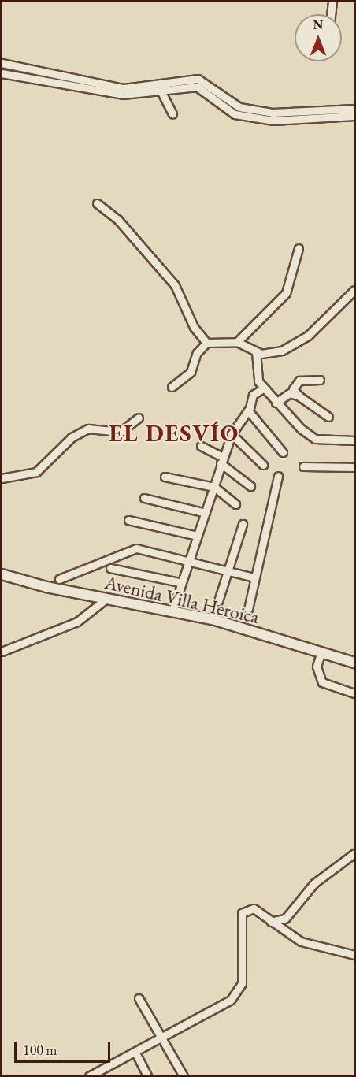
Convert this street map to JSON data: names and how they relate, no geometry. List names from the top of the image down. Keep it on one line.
{"streets":{"main road":["Avenida Villa Heroica"]},"districts":["EL DESVÍO"],"scale_bar":"100 m","north":"top"}
